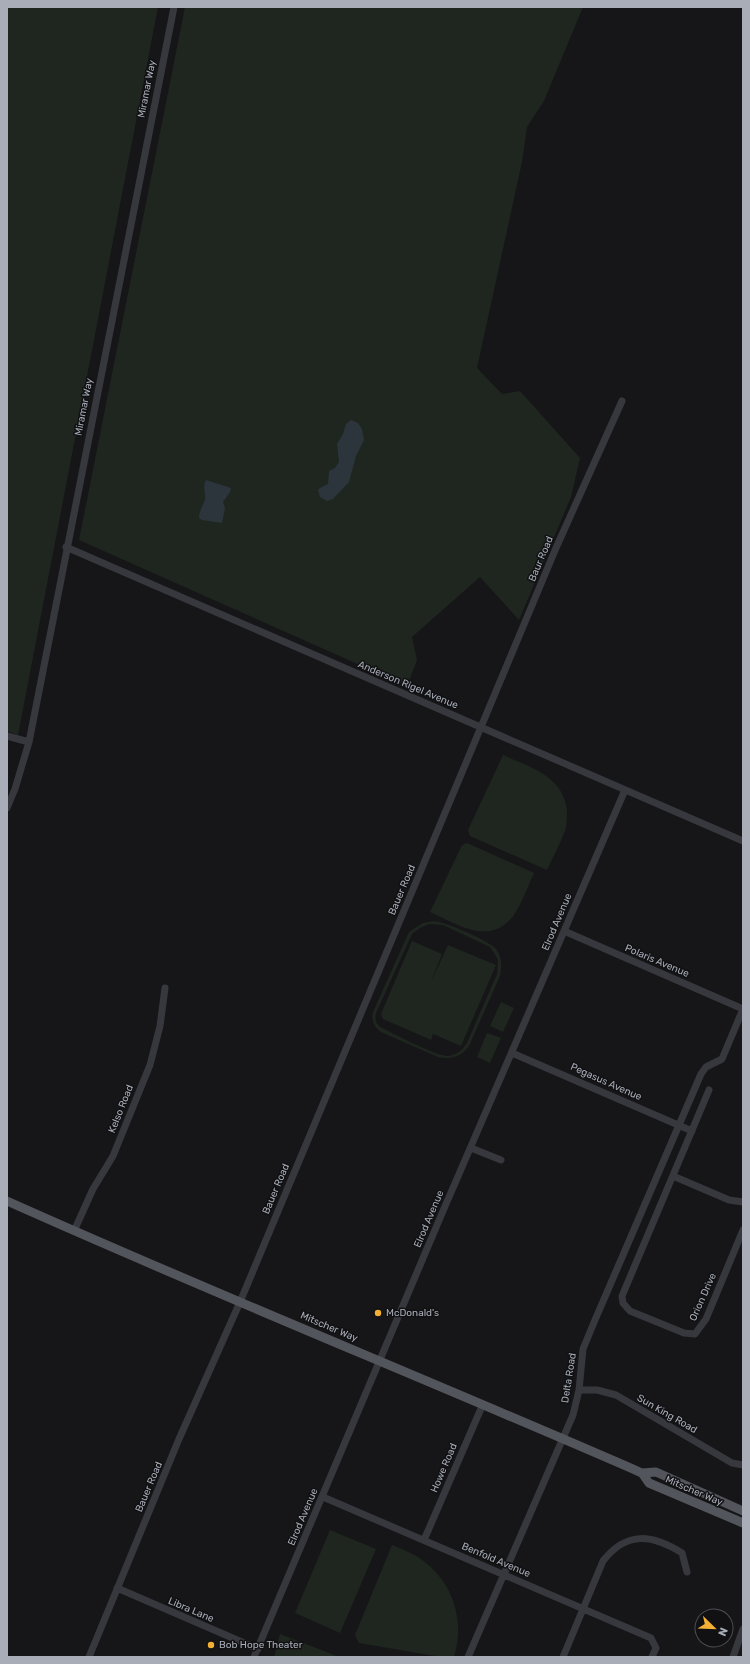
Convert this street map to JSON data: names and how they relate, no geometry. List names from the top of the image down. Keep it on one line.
{"streets":{"main road":["Mitscher Way"],"street":["Miramar Way","Baur Road","Anderson Rigel Avenue","Bauer Road","Elrod Avenue","Polaris Avenue","Pegasus Avenue","Kelso Road","Orion Drive","Delta Road","Sun King Road","Howe Road","Benfold Avenue","Libra Lane"]},"crossings":[["Miramar Way","Anderson Rigel Avenue"],["Baur Road","Anderson Rigel Avenue"],["Baur Road","Bauer Road"],["Anderson Rigel Avenue","Bauer Road"],["Anderson Rigel Avenue","Elrod Avenue"],["Bauer Road","Mitscher Way"],["Bauer Road","Libra Lane"],["Elrod Avenue","Polaris Avenue"],["Elrod Avenue","Pegasus Avenue"],["Elrod Avenue","Mitscher Way"],["Elrod Avenue","Benfold Avenue"],["Elrod Avenue","Libra Lane"],["Polaris Avenue","Delta Road"],["Pegasus Avenue","Delta Road"],["Kelso Road","Mitscher Way"],["Mitscher Way","Delta Road"],["Mitscher Way","Howe Road"],["Delta Road","Sun King Road"],["Delta Road","Benfold Avenue"],["Howe Road","Benfold Avenue"]],"places":["McDonald's","Bob Hope Theater"],"north":"bottom right"}
